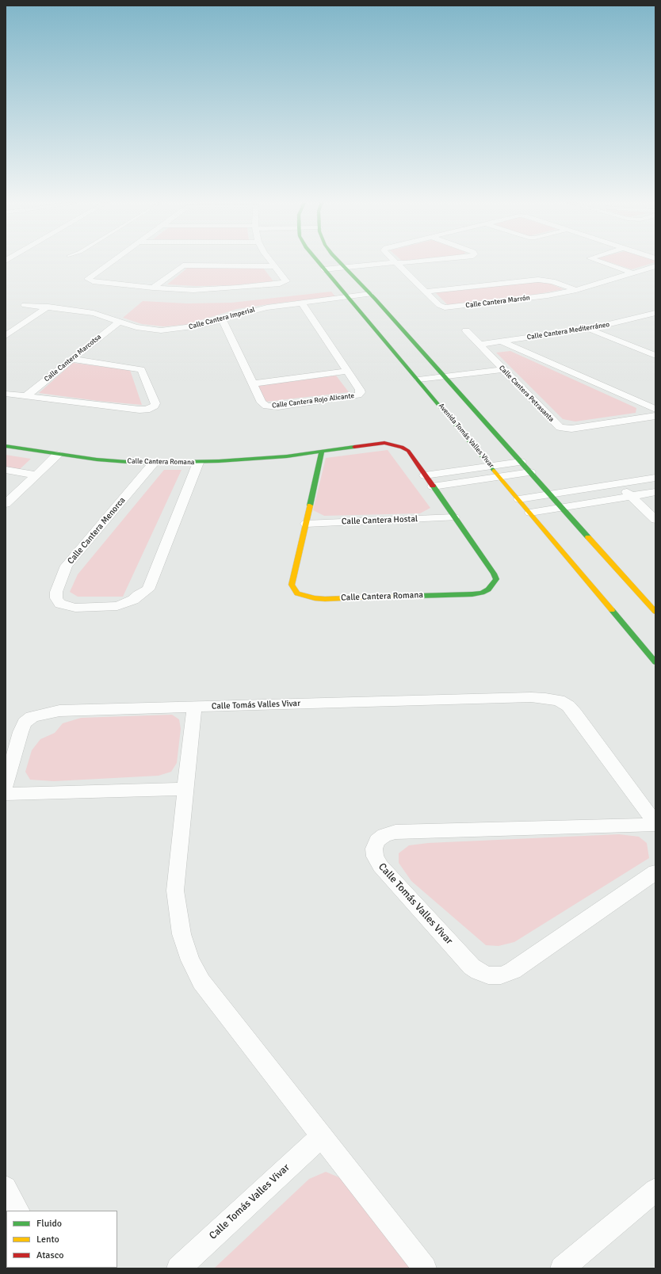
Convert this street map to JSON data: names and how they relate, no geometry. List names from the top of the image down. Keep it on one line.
{"streets":{"main road":["Avenida Tomás Valles Vivar","Calle Cantera Romana"],"street":["Calle Cantera Marrón","Calle Cantera Imperial","Calle Cantera Mediterráneo","Calle Cantera Marcotsa","Calle Cantera Petrasanta","Calle Cantera Rojo Alicante","Calle Cantera Hostal","Calle Cantera Menorca","Calle Tomás Valles Vivar"]},"crossings":[["Calle Cantera Imperial","Calle Cantera Marcotsa"],["Calle Cantera Imperial","Calle Cantera Rojo Alicante"],["Calle Cantera Imperial","Avenida Tomás Valles Vivar"],["Calle Cantera Mediterráneo","Calle Cantera Petrasanta"],["Calle Cantera Romana","Calle Cantera Hostal"],["Calle Cantera Romana","Calle Cantera Menorca"]],"legend":["Fluido","Lento","Atasco"]}
